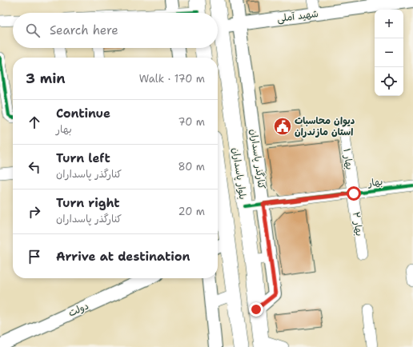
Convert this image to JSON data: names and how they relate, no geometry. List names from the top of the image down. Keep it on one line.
{"streets":{"highway":["بلوار پاسداران"],"main road":["شهید آملی","کنارگذر پاسداران","دولت"],"street":["بهار ۱","بهار","بهار ۲"]},"crossings":[["شهید آملی","کنارگذر پاسداران"],["شهید آملی","بلوار پاسداران"],["کنارگذر پاسداران","بلوار پاسداران"],["کنارگذر پاسداران","بهار"],["بهار ۱","بهار"],["بهار ۱","بهار ۲"],["بلوار پاسداران","بهار"],["بهار","بهار ۲"]],"places":{"public building":["دیوان محاسبات استان مازندران"]},"page":{"map_buttons":["+","−"],"search":"Search here","heading":["3 min","Walk · 170 m"],"list":[["Continue","بهار","70 m"],["Turn left","کنارگذر پاسداران","80 m"],["Turn right","کنارگذر پاسداران","20 m"],"Arrive at destination"]}}
